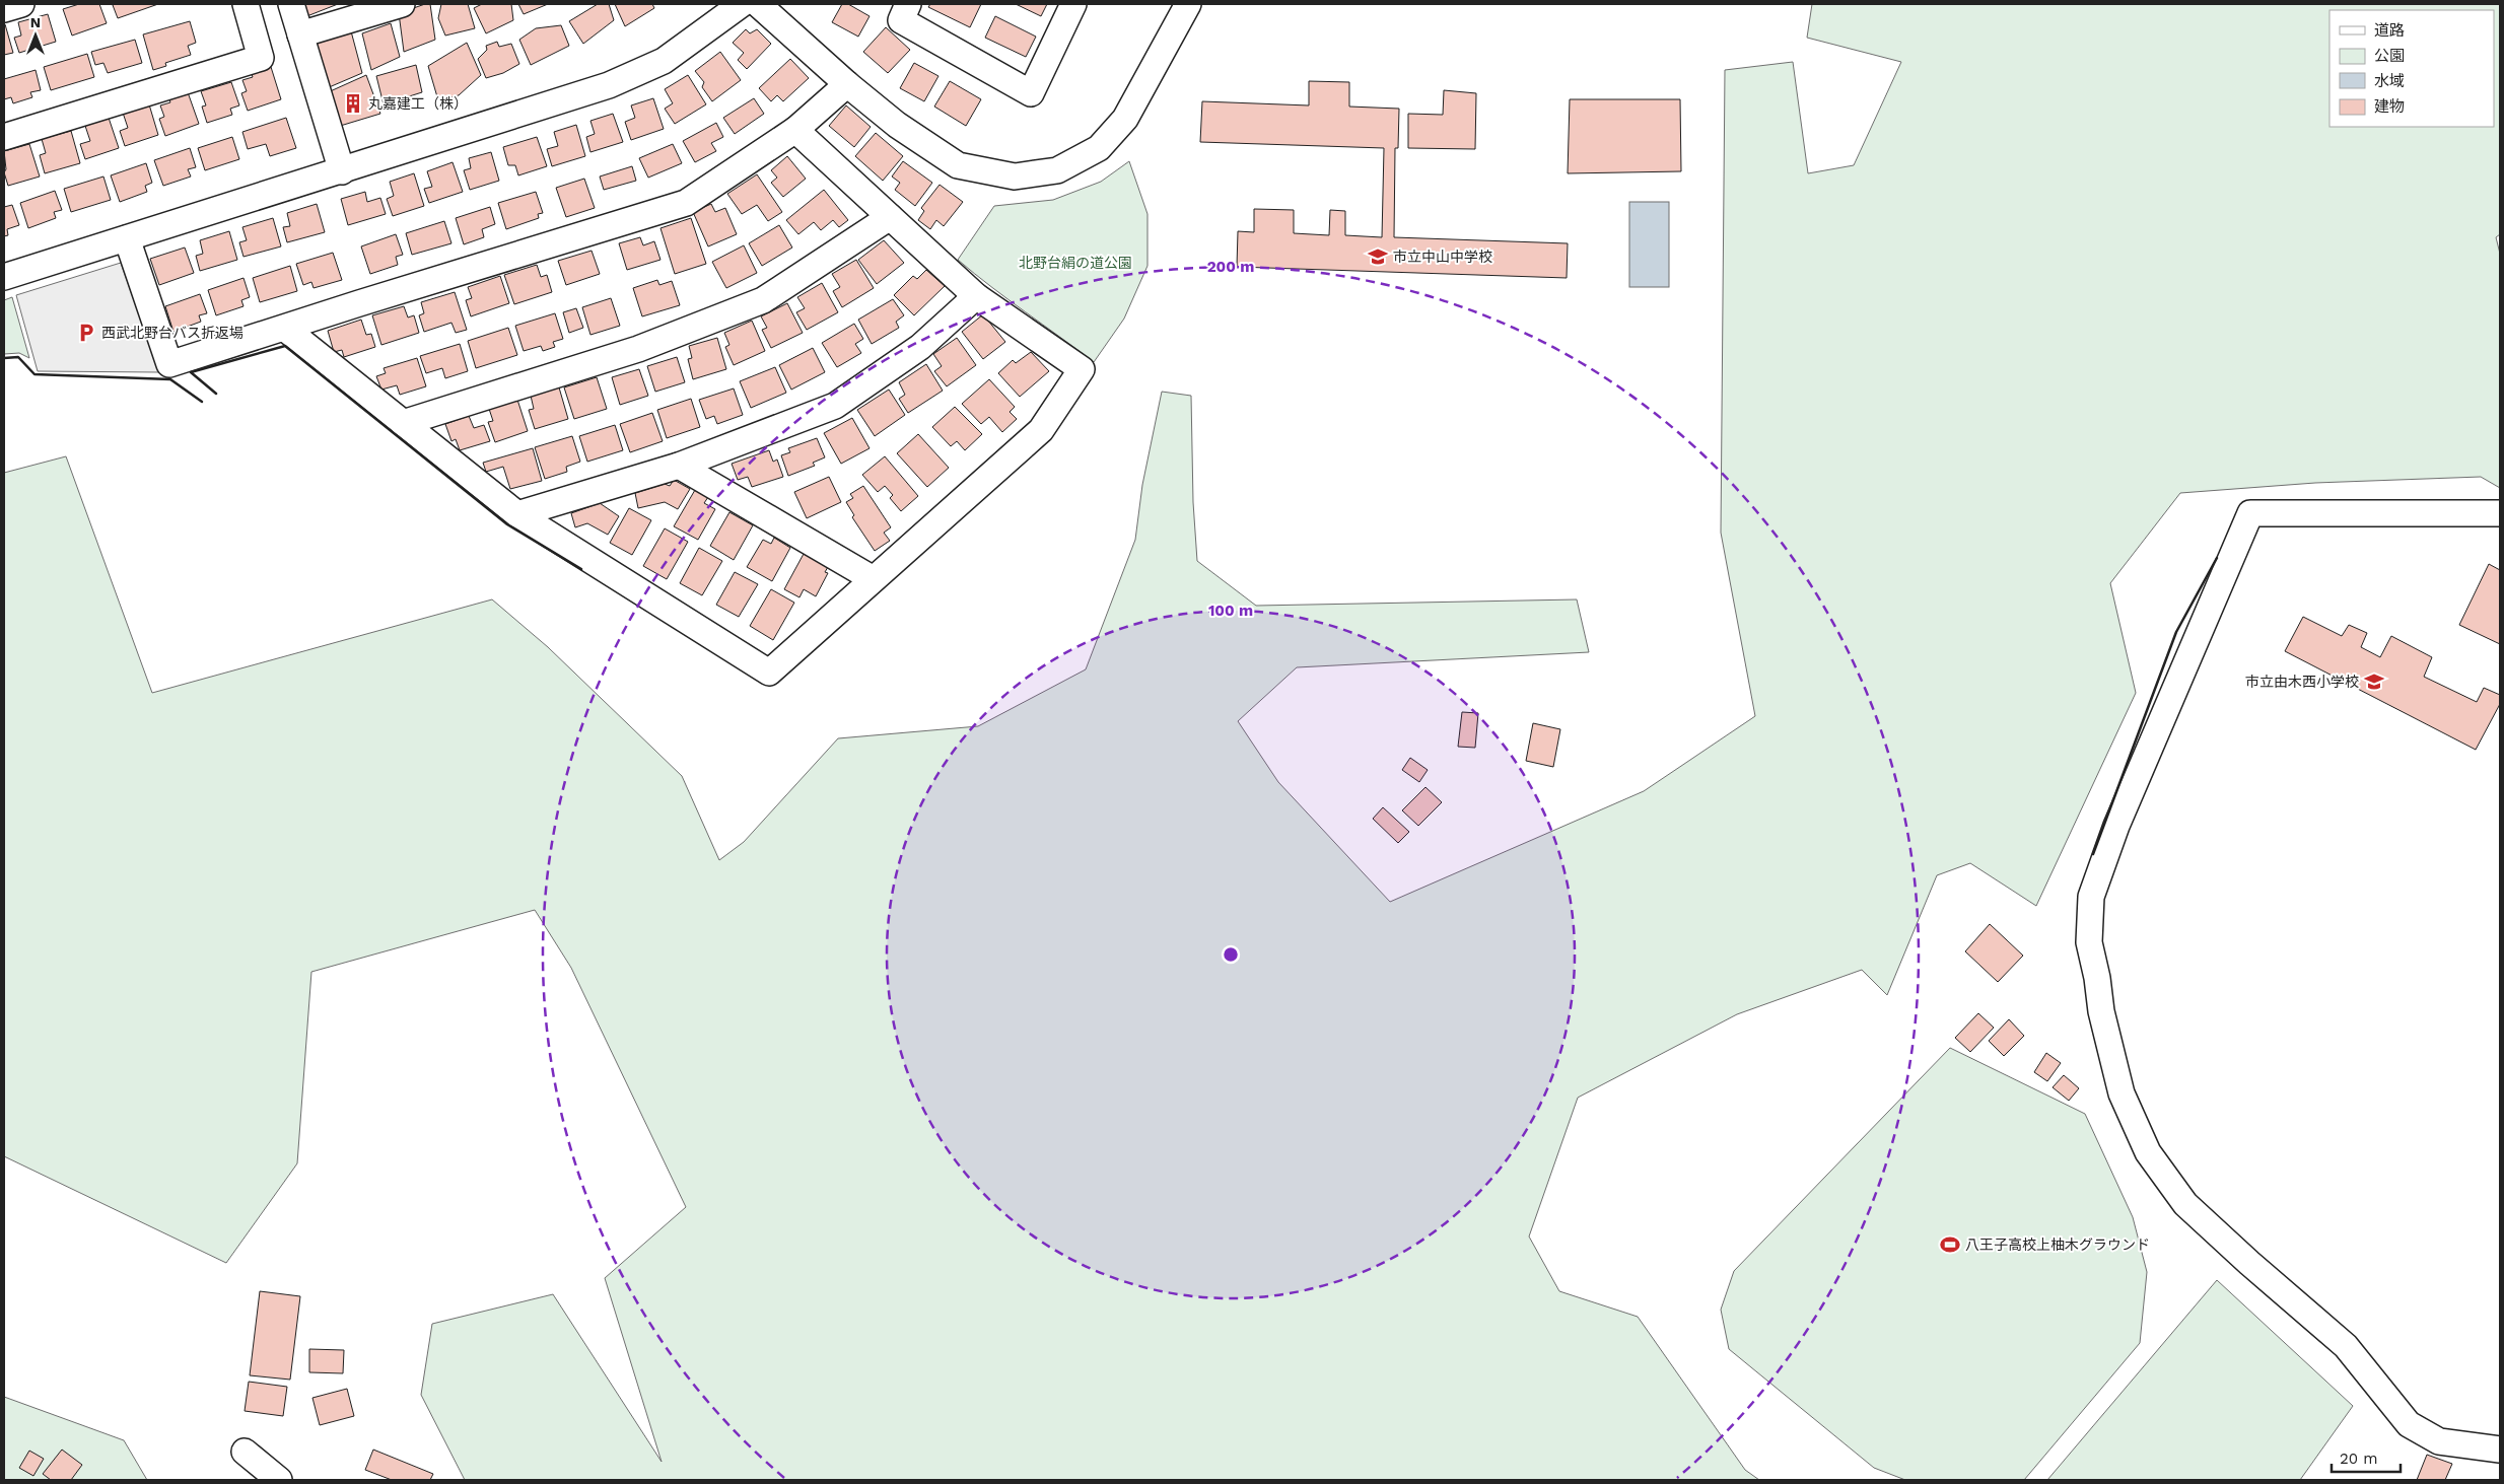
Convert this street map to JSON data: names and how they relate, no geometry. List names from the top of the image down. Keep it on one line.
{"parks":["北野台絹の道公園"],"places":{"building":["丸嘉建工（株）"],"school or university":["市立中山中学校","市立由木西小学校"],"parking":["西武北野台バス折返場"],"sports":["八王子高校上柚木グラウンド"]},"legend":["道路","公園","水域","建物"],"scale_bar":"20 m","north":"top","rings":["200 m","100 m"]}
